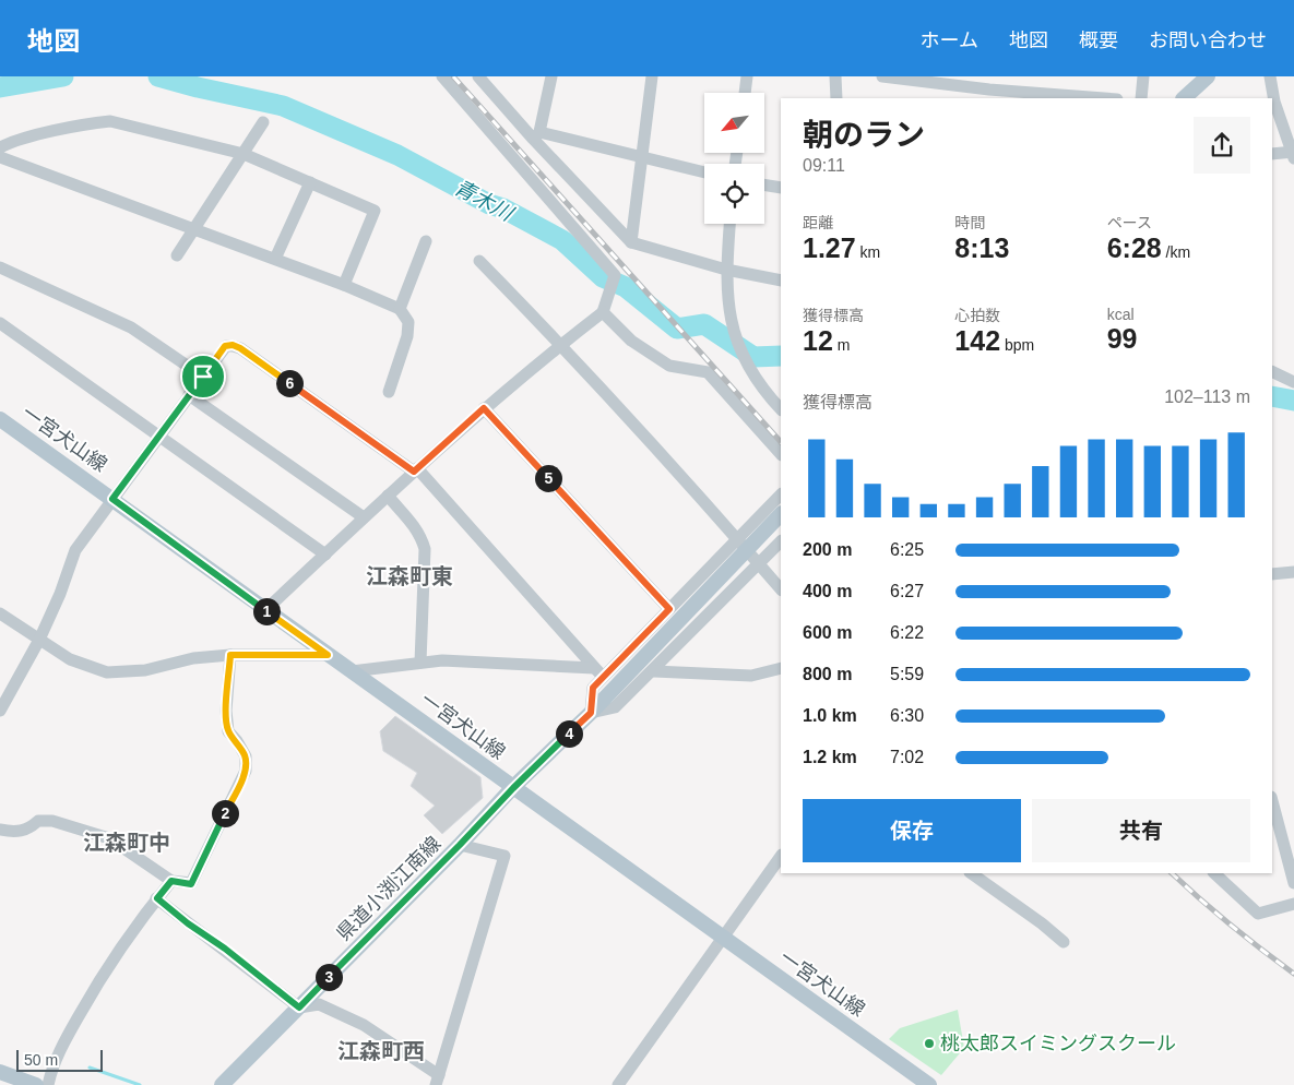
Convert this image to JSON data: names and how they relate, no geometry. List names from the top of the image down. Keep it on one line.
{"streets":{"main road":["一宮犬山線","県道小渕江南線"]},"crossings":[["一宮犬山線","県道小渕江南線"]],"districts":["江森町東","江森町中","江森町西"],"water":["青木川"],"places":["桃太郎スイミングスクール"],"scale_bar":"50 m","north":"bottom left","page":{"header":"地図","nav":["ホーム","地図","概要","お問い合わせ"],"heading":["朝のラン","09:11"],"stats":[["距離","1.27 km"],["時間","8:13"],["ペース","6:28 /km"],["獲得標高","12 m"],["心拍数","142 bpm"],["kcal","99"]],"pins":["6","5","1","4","2","3"],"chart":["獲得標高","102–113 m"],"list":[{"name":"200 m","note":"6:25"},{"name":"400 m","note":"6:27"},{"name":"600 m","note":"6:22"},{"name":"800 m","note":"5:59"},{"name":"1.0 km","note":"6:30"},{"name":"1.2 km","note":"7:02"}],"buttons":["保存","共有"],"scale":"50 m"}}
